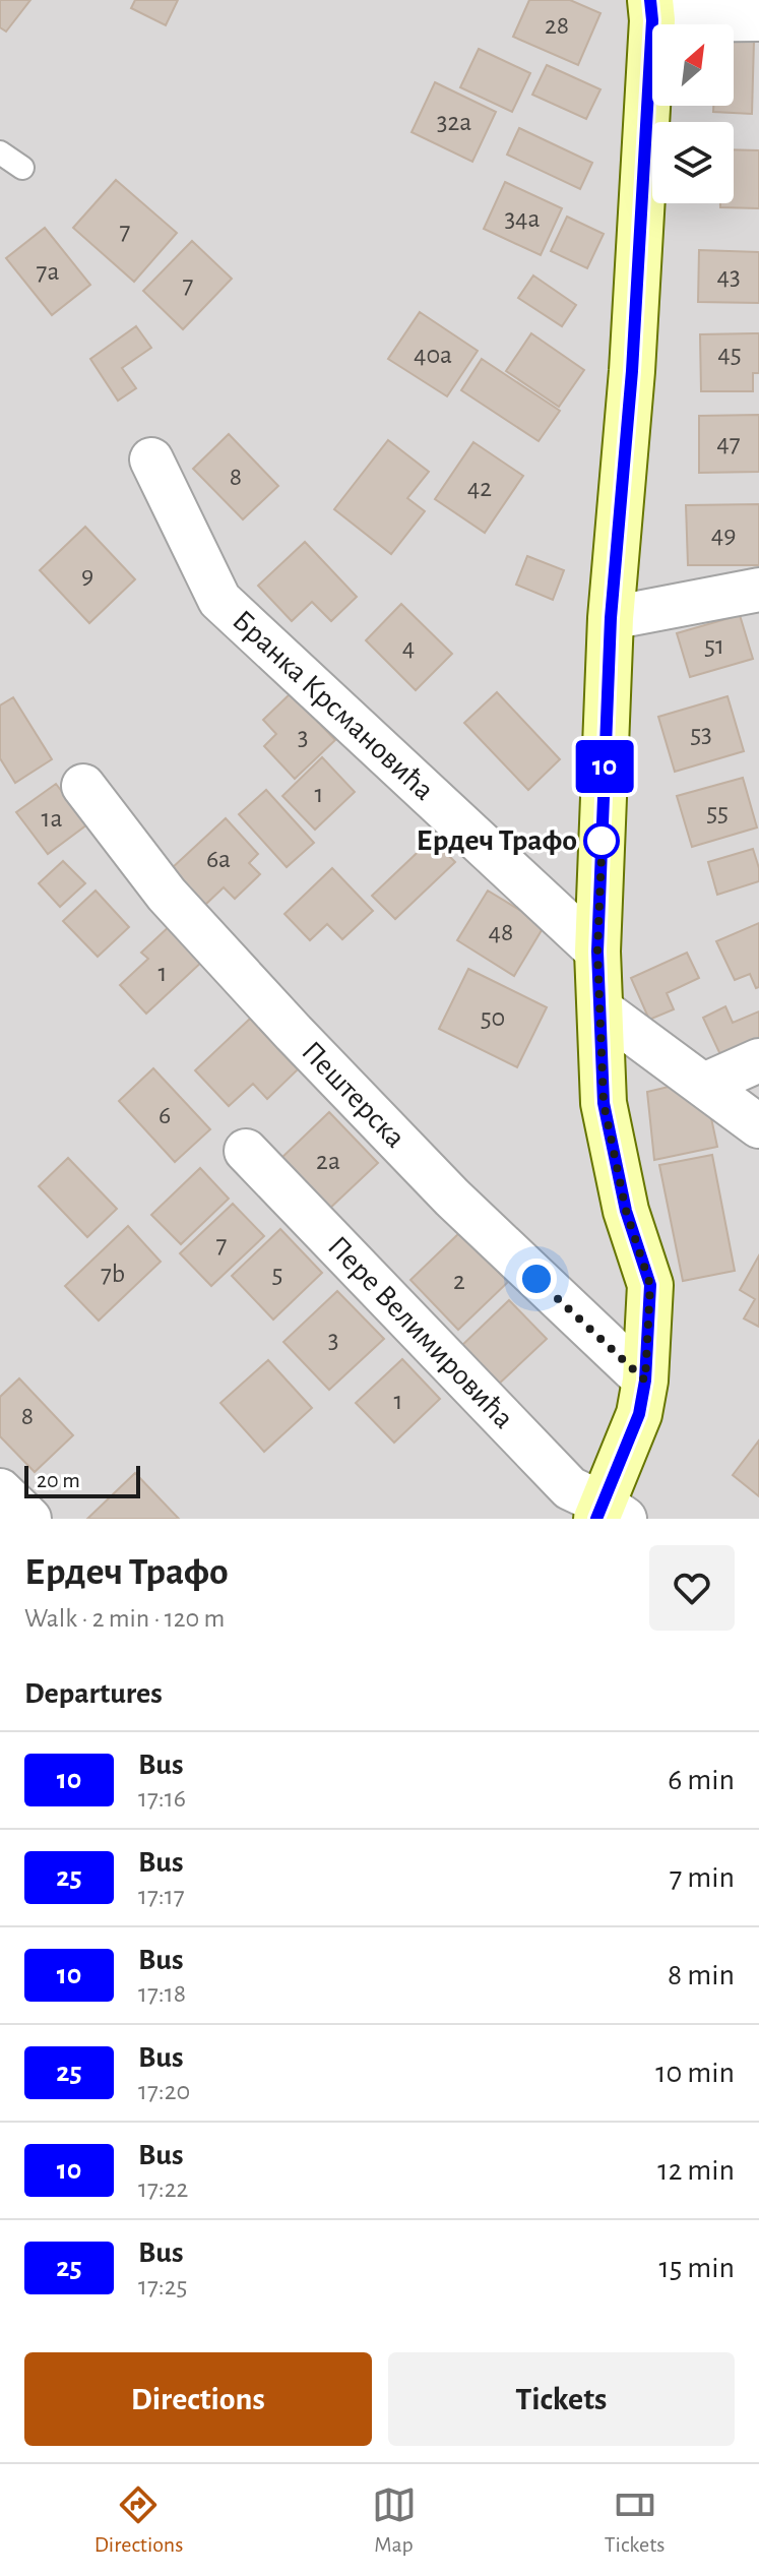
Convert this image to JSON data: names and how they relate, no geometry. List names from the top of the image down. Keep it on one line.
{"streets":{"street":["Бранка Крсмановића","Пештерска","Пере Велимировића"]},"places":["Ердеч Трафо"],"lines":["bus line 10"],"house_numbers":["28","32a","34a","7","7a","43","7","45","40a","47","8","42","49","9","51","4","53","3","1","55","1a","6a","48","1","50","6","2a","7","7b","5","2","3","1","8"],"scale_bar":"20 m","north":"top right","page":{"on_map":"10","scale":"20 m","heading":[["Ердеч Трафо","Walk · 2 min · 120 m"],"Departures"],"list":[{"mark":"10","name":"Bus","note":"17:16","value":"6 min"},{"mark":"25","name":"Bus","note":"17:17","value":"7 min"},{"mark":"10","name":"Bus","note":"17:18","value":"8 min"},{"mark":"25","name":"Bus","note":"17:20","value":"10 min"},{"mark":"10","name":"Bus","note":"17:22","value":"12 min"},{"mark":"25","name":"Bus","note":"17:25","value":"15 min"}],"buttons":["Directions","Tickets"],"tabs":["Directions","Map","Tickets"]}}
